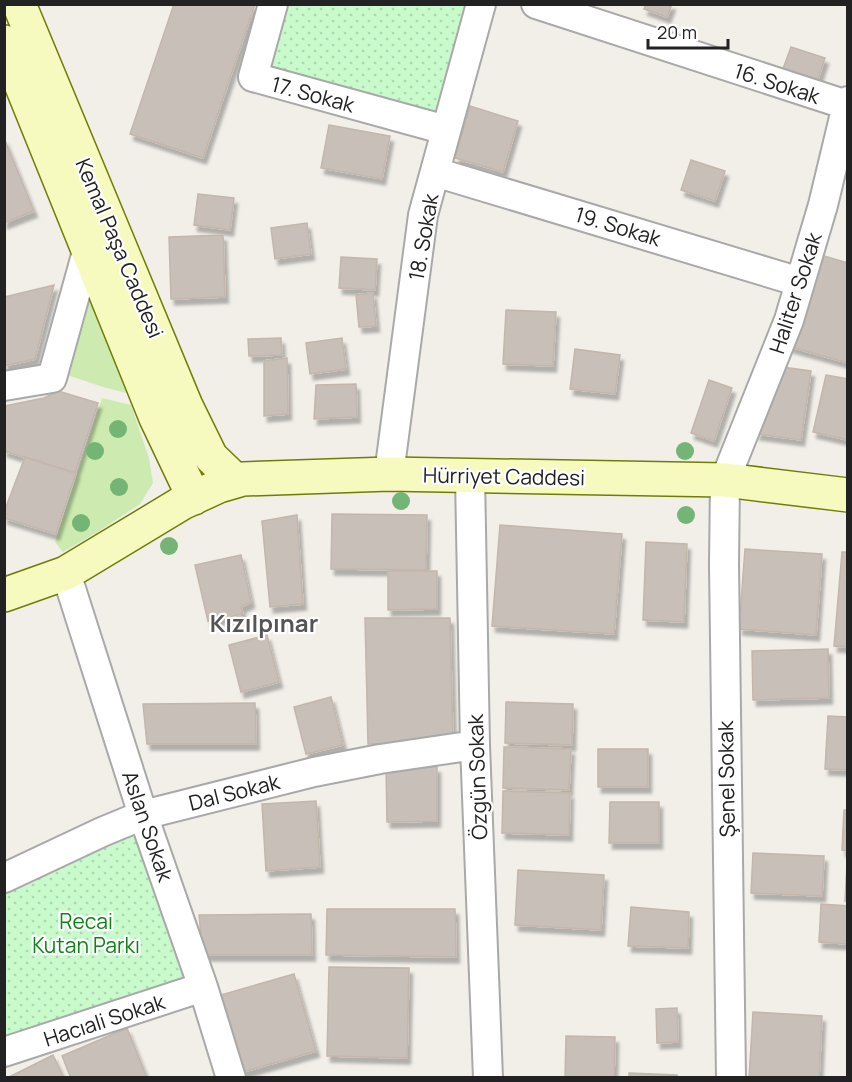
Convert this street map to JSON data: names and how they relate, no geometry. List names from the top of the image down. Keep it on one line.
{"streets":{"main road":["Kemal Paşa Caddesi","Hürriyet Caddesi"],"street":["16. Sokak","17. Sokak","19. Sokak","18. Sokak","Haliter Sokak","Özgün Sokak","Şenel Sokak","Dal Sokak","Aslan Sokak","Hacıali Sokak"]},"crossings":[["16. Sokak","Haliter Sokak"],["17. Sokak","18. Sokak"],["19. Sokak","18. Sokak"],["19. Sokak","Haliter Sokak"],["18. Sokak","Hürriyet Caddesi"],["Kemal Paşa Caddesi","Hürriyet Caddesi"],["Haliter Sokak","Hürriyet Caddesi"],["Haliter Sokak","Şenel Sokak"],["Hürriyet Caddesi","Özgün Sokak"],["Hürriyet Caddesi","Şenel Sokak"],["Hürriyet Caddesi","Aslan Sokak"],["Özgün Sokak","Dal Sokak"],["Dal Sokak","Aslan Sokak"],["Aslan Sokak","Hacıali Sokak"]],"districts":["Kızılpınar"],"parks":["Recai Kutan Parkı"],"scale_bar":"20 m"}
